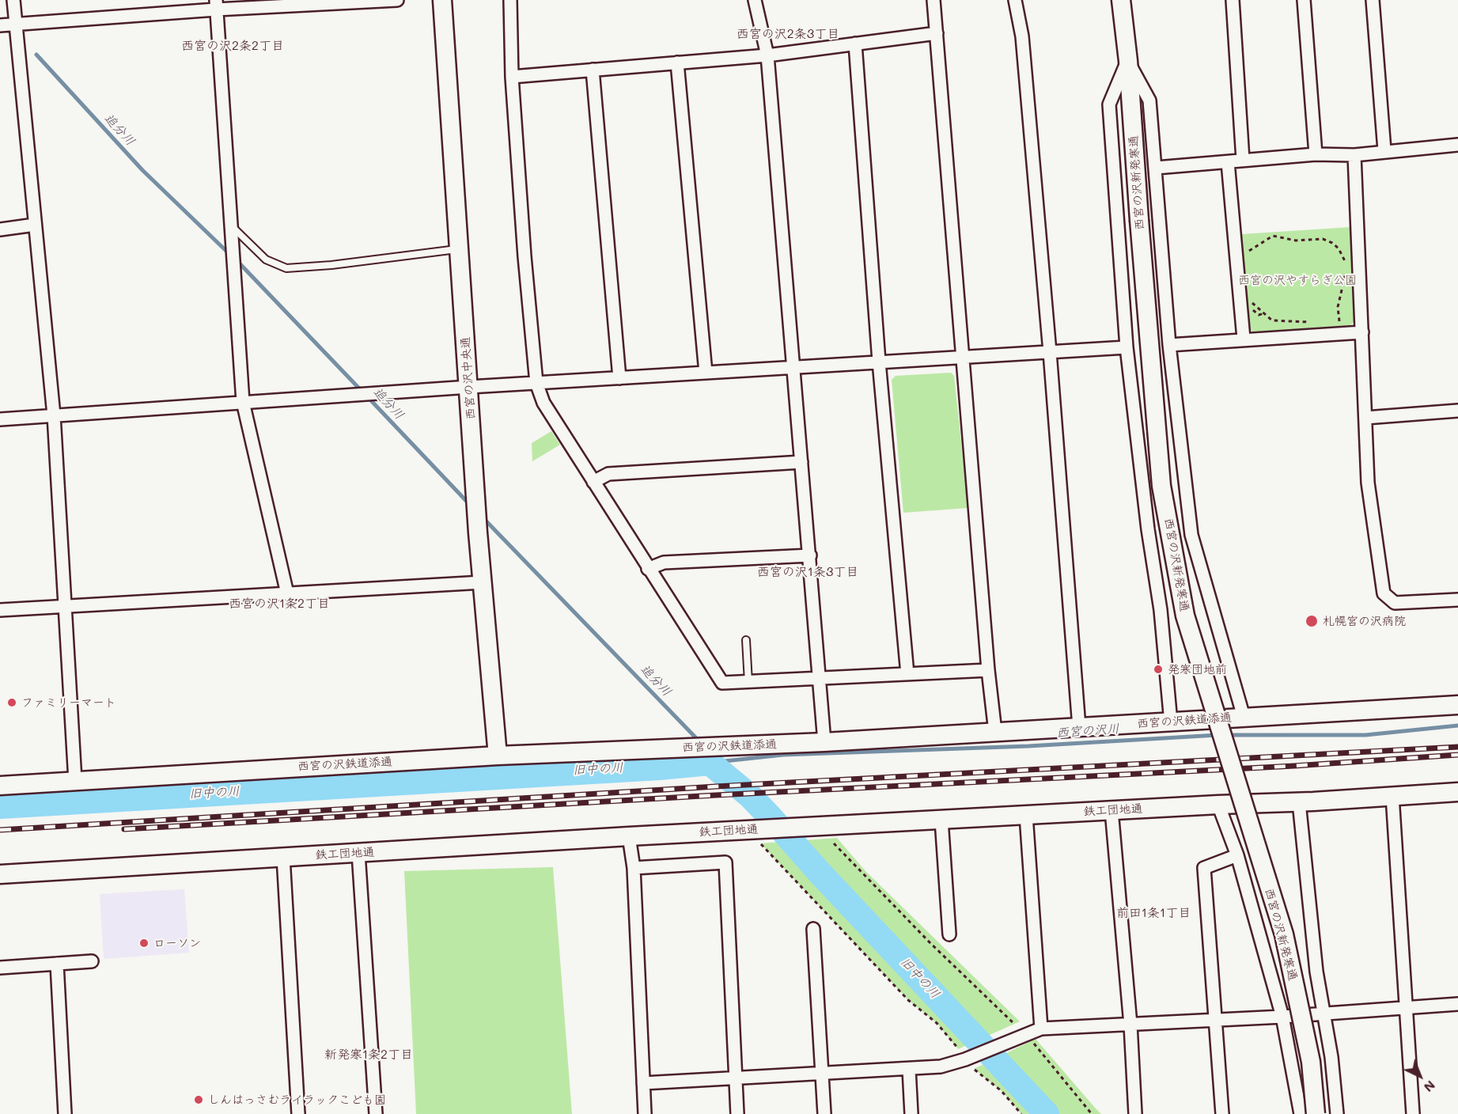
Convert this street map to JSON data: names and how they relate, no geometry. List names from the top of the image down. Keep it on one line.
{"streets":{"street":["西宮の沢新発寒通","西宮の沢中央通","西宮の沢鉄道添通","鉄工団地通"]},"crossings":[["西宮の沢中央通","西宮の沢鉄道添通"]],"districts":["西宮の沢2条3丁目","西宮の沢2条2丁目","西宮の沢1条3丁目","西宮の沢1条2丁目","前田1条1丁目","新発寒1条2丁目"],"water":["追分川","西宮の沢川","旧中の川"],"parks":["西宮の沢やすらぎ公園"],"places":["札幌宮の沢病院","発寒団地前","ファミリーマート","ローソン","しんはっさむライラックこども園"],"north":"bottom right"}
